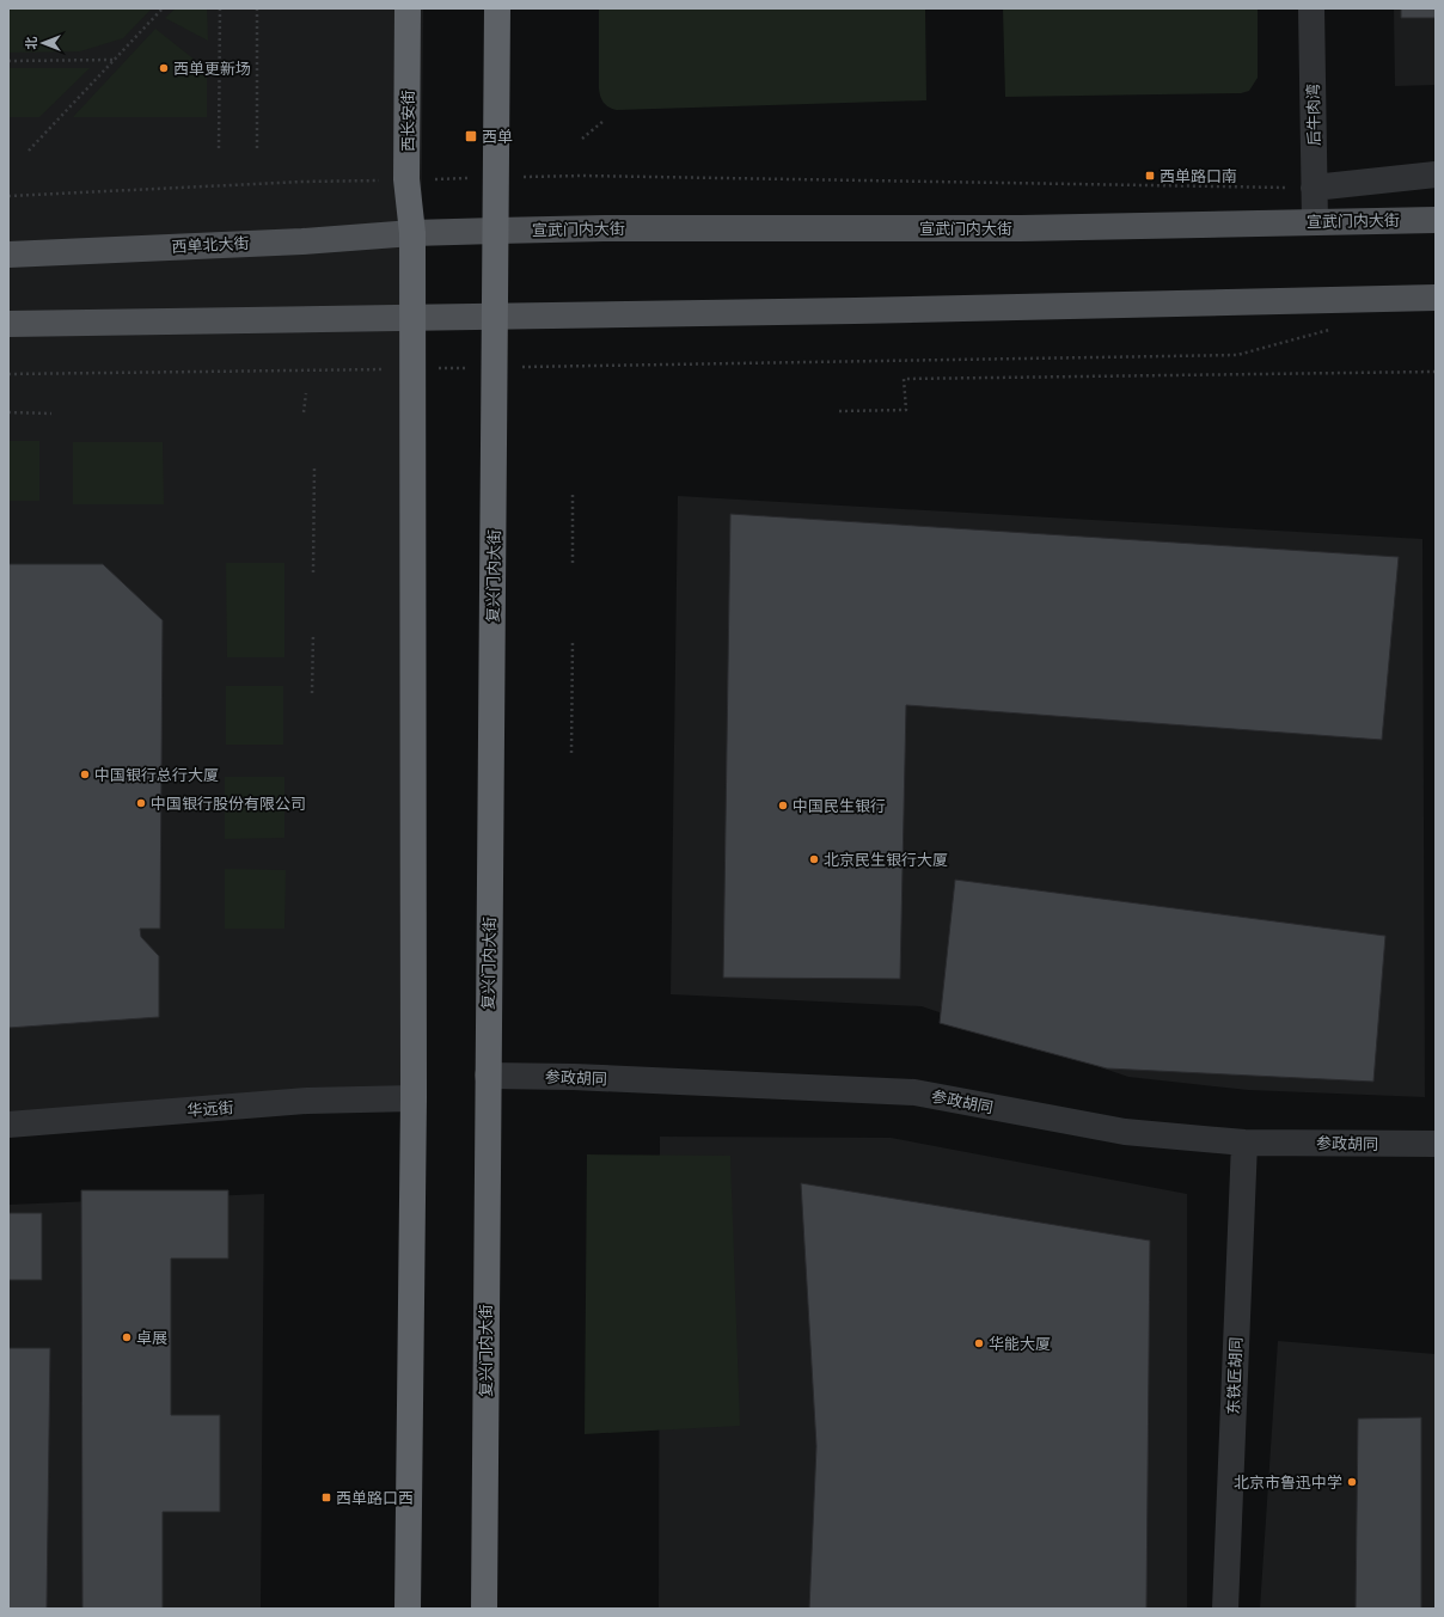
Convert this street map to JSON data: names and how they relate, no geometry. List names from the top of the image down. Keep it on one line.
{"streets":{"highway":["西长安街","复兴门内大街"],"main road":["宣武门内大街","西单北大街"],"street":["后牛肉湾","参政胡同","华远街","东铁匠胡同"]},"crossings":[["后牛肉湾","宣武门内大街"],["西长安街","宣武门内大街"],["西长安街","西单北大街"],["宣武门内大街","西单北大街"],["宣武门内大街","复兴门内大街"],["复兴门内大街","参政胡同"],["参政胡同","东铁匠胡同"]],"places":{"other":["西单更新场","中国银行总行大厦","中国银行股份有限公司","中国民生银行","北京民生银行大厦","卓展","华能大厦","北京市鲁迅中学"],"transit":["西单","西单路口南","西单路口西"]},"north":"left"}
